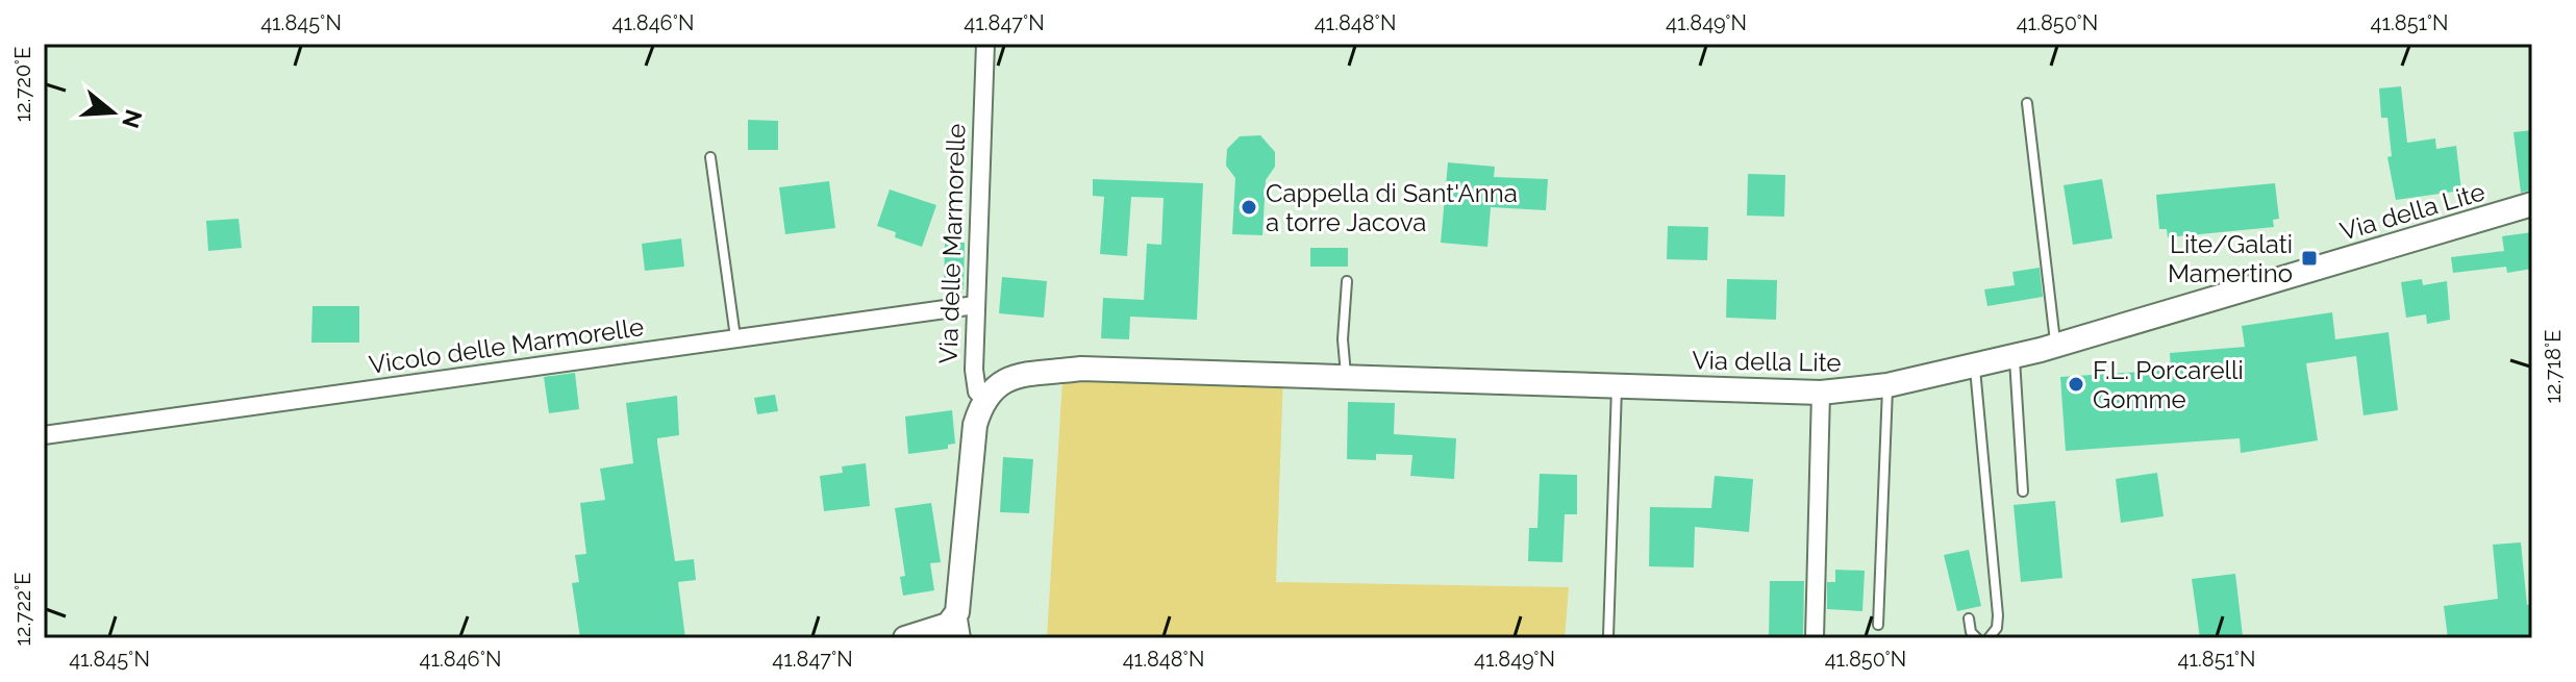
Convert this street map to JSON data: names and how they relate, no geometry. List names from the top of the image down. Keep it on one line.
{"streets":{"street":["Via della Lite","Via delle Marmorelle","Vicolo delle Marmorelle"]},"crossings":[["Via della Lite","Via delle Marmorelle"],["Via delle Marmorelle","Vicolo delle Marmorelle"]],"places":{"other":["Cappella di Sant'Anna a torre Jacova","F.L. Porcarelli Gomme"],"transit":["Lite/Galati Mamertino"]},"north":"right","coordinates":["41.845°N","41.846°N","41.847°N","41.848°N","41.849°N","41.850°N","41.851°N","12.720°E","12.718°E","12.722°E"]}
